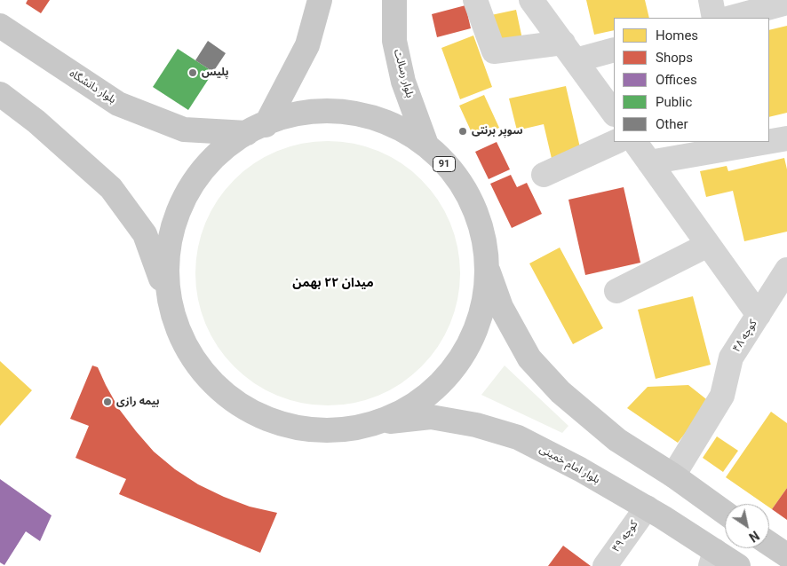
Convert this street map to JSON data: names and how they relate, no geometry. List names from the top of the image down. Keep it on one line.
{"streets":{"main road":["بلوار رسالت","بلوار دانشگاه","91","بلوار امام خمینی"],"street":["کوچه ۴۸","کوچه ۴۹"]},"crossings":[["بلوار رسالت","91"],["بلوار دانشگاه","91"],["91","کوچه ۴۸"],["91","بلوار امام خمینی"],["بلوار امام خمینی","کوچه ۴۹"]],"districts":["میدان ۲۲ بهمن"],"places":["پلیس","سوپر برنتی","بیمه رازی"],"legend":["Homes","Shops","Offices","Public","Other"],"north":"bottom right"}
